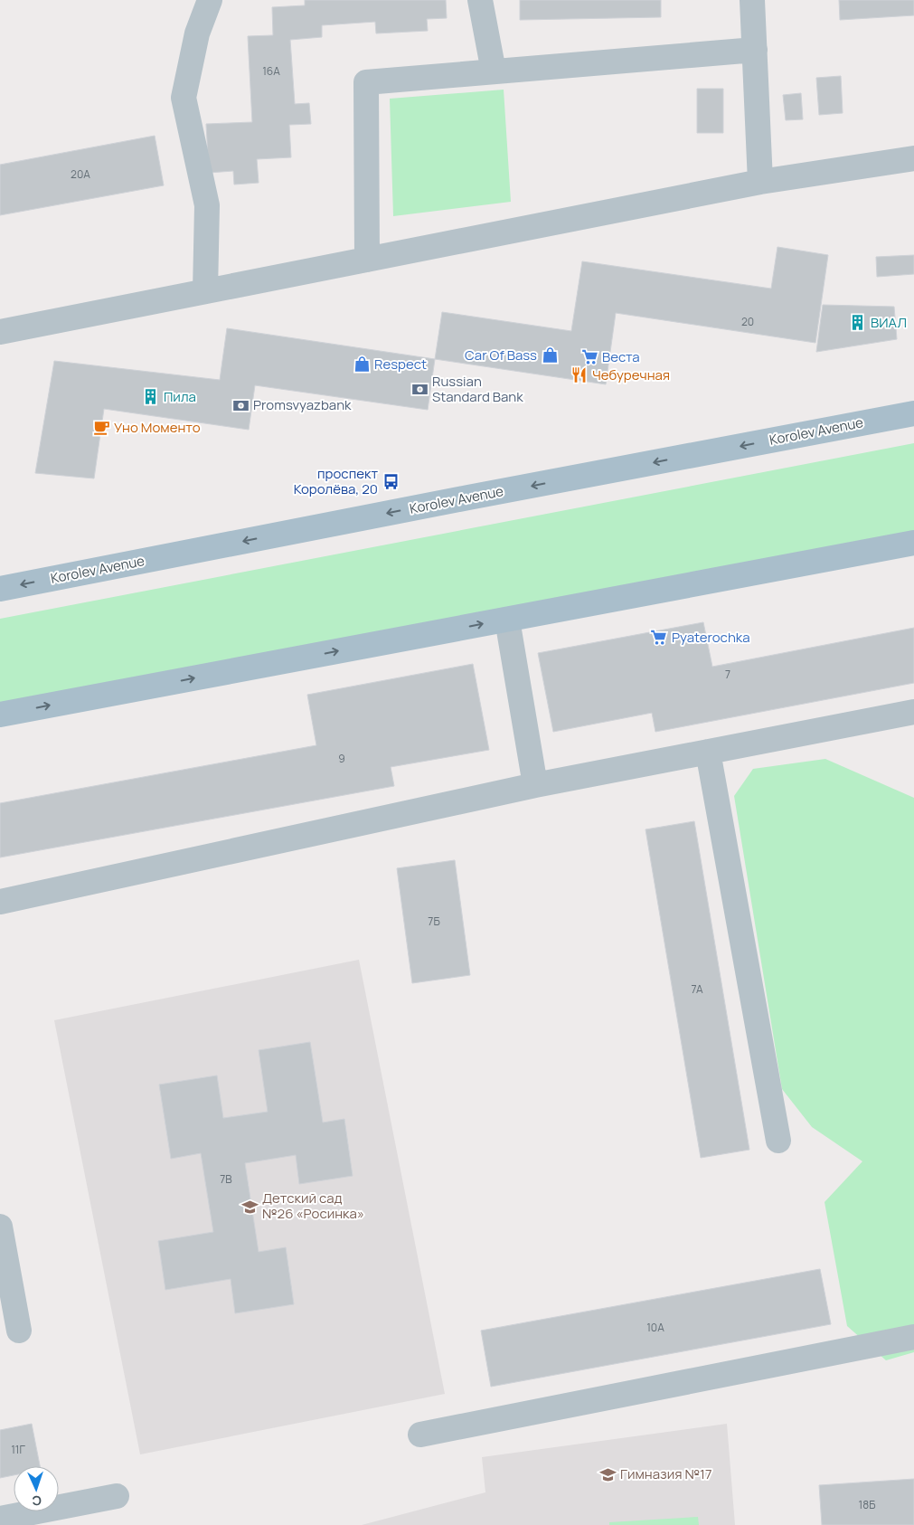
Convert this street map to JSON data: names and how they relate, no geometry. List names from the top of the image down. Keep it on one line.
{"streets":{"main road":["Korolev Avenue"]},"places":{"building":["ВИАЛ","Пила"],"shop":["Car Of Bass","Respect"],"supermarket":["Веста","Pyaterochka"],"restaurant":["Чебуречная"],"bank":["Russian Standard Bank","Promsvyazbank"],"cafe":["Уно Моменто"],"bus stop":["проспект Королёва, 20"],"school or university":["Детский сад №26 «Росинка»","Гимназия №17"]},"house_numbers":["16А","20А","20","7","9","7Б","7А","7В","10А","11Г","18Б"],"north":"bottom"}
